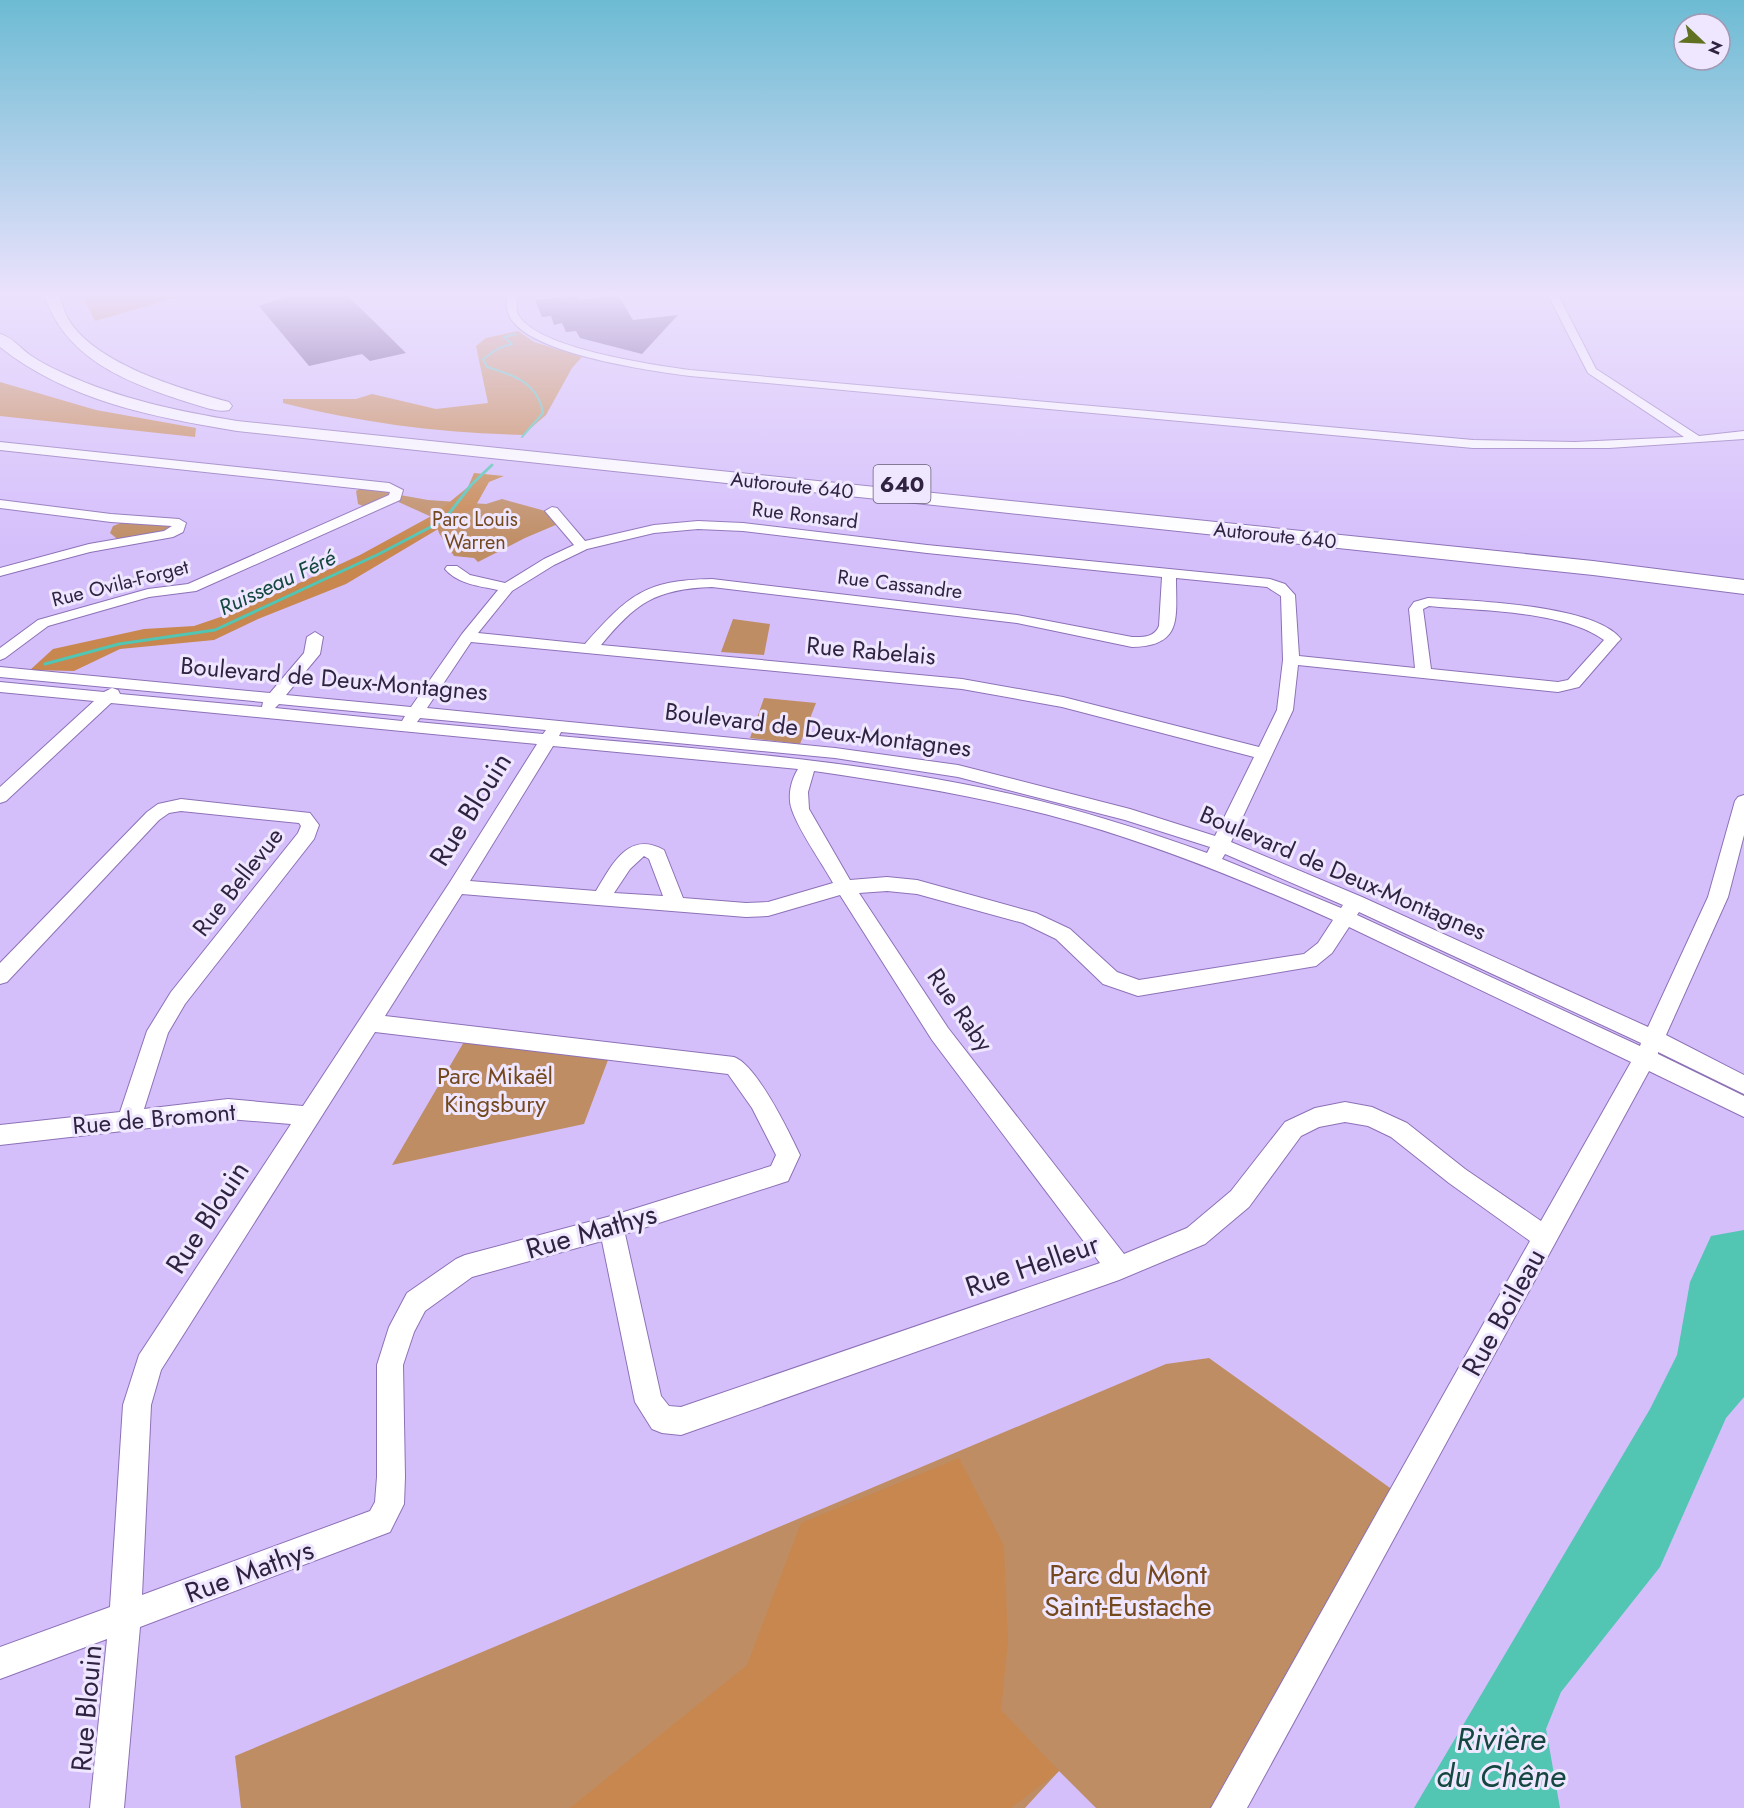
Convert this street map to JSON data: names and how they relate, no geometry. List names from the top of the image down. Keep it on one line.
{"streets":{"highway":["640","Autoroute 640"],"street":["Rue Ronsard","Rue Ovila-Forget","Rue Cassandre","Rue Rabelais","Boulevard de Deux-Montagnes","Rue Blouin","Rue Bellevue","Rue Raby","Rue de Bromont","Rue Mathys","Rue Helleur","Rue Boileau"]},"crossings":[["Rue Ronsard","Rue Cassandre"],["Rue Ronsard","Rue Rabelais"],["Rue Ronsard","Boulevard de Deux-Montagnes"],["Rue Cassandre","Rue Rabelais"],["Boulevard de Deux-Montagnes","Rue Blouin"],["Boulevard de Deux-Montagnes","Rue Raby"],["Boulevard de Deux-Montagnes","Rue Boileau"],["Rue Blouin","Rue de Bromont"],["Rue Blouin","Rue Mathys"],["Rue Bellevue","Rue de Bromont"],["Rue Raby","Rue Helleur"],["Rue Mathys","Rue Helleur"],["Rue Helleur","Rue Boileau"]],"water":["Ruisseau Féré","Rivière du Chêne"],"parks":["Parc Louis Warren","Parc Mikaël Kingsbury","Parc du Mont Saint-Eustache"],"north":"bottom right"}
